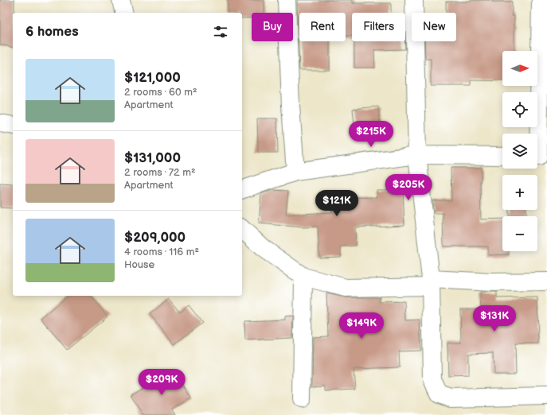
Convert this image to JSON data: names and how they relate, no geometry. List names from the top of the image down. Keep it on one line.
{"north":"right","page":{"chip":["Buy","Rent","Filters","New"],"heading":"6 homes","map_buttons":["+","−"],"list":[{"name":"$121,000","note":"2 rooms · 60 m² · Apartment"},{"name":"$131,000","note":"2 rooms · 72 m² · Apartment"},{"name":"$209,000","note":"4 rooms · 116 m² · House"}],"price":["$215K","$205K","$121K","$131K","$149K","$209K"]}}
